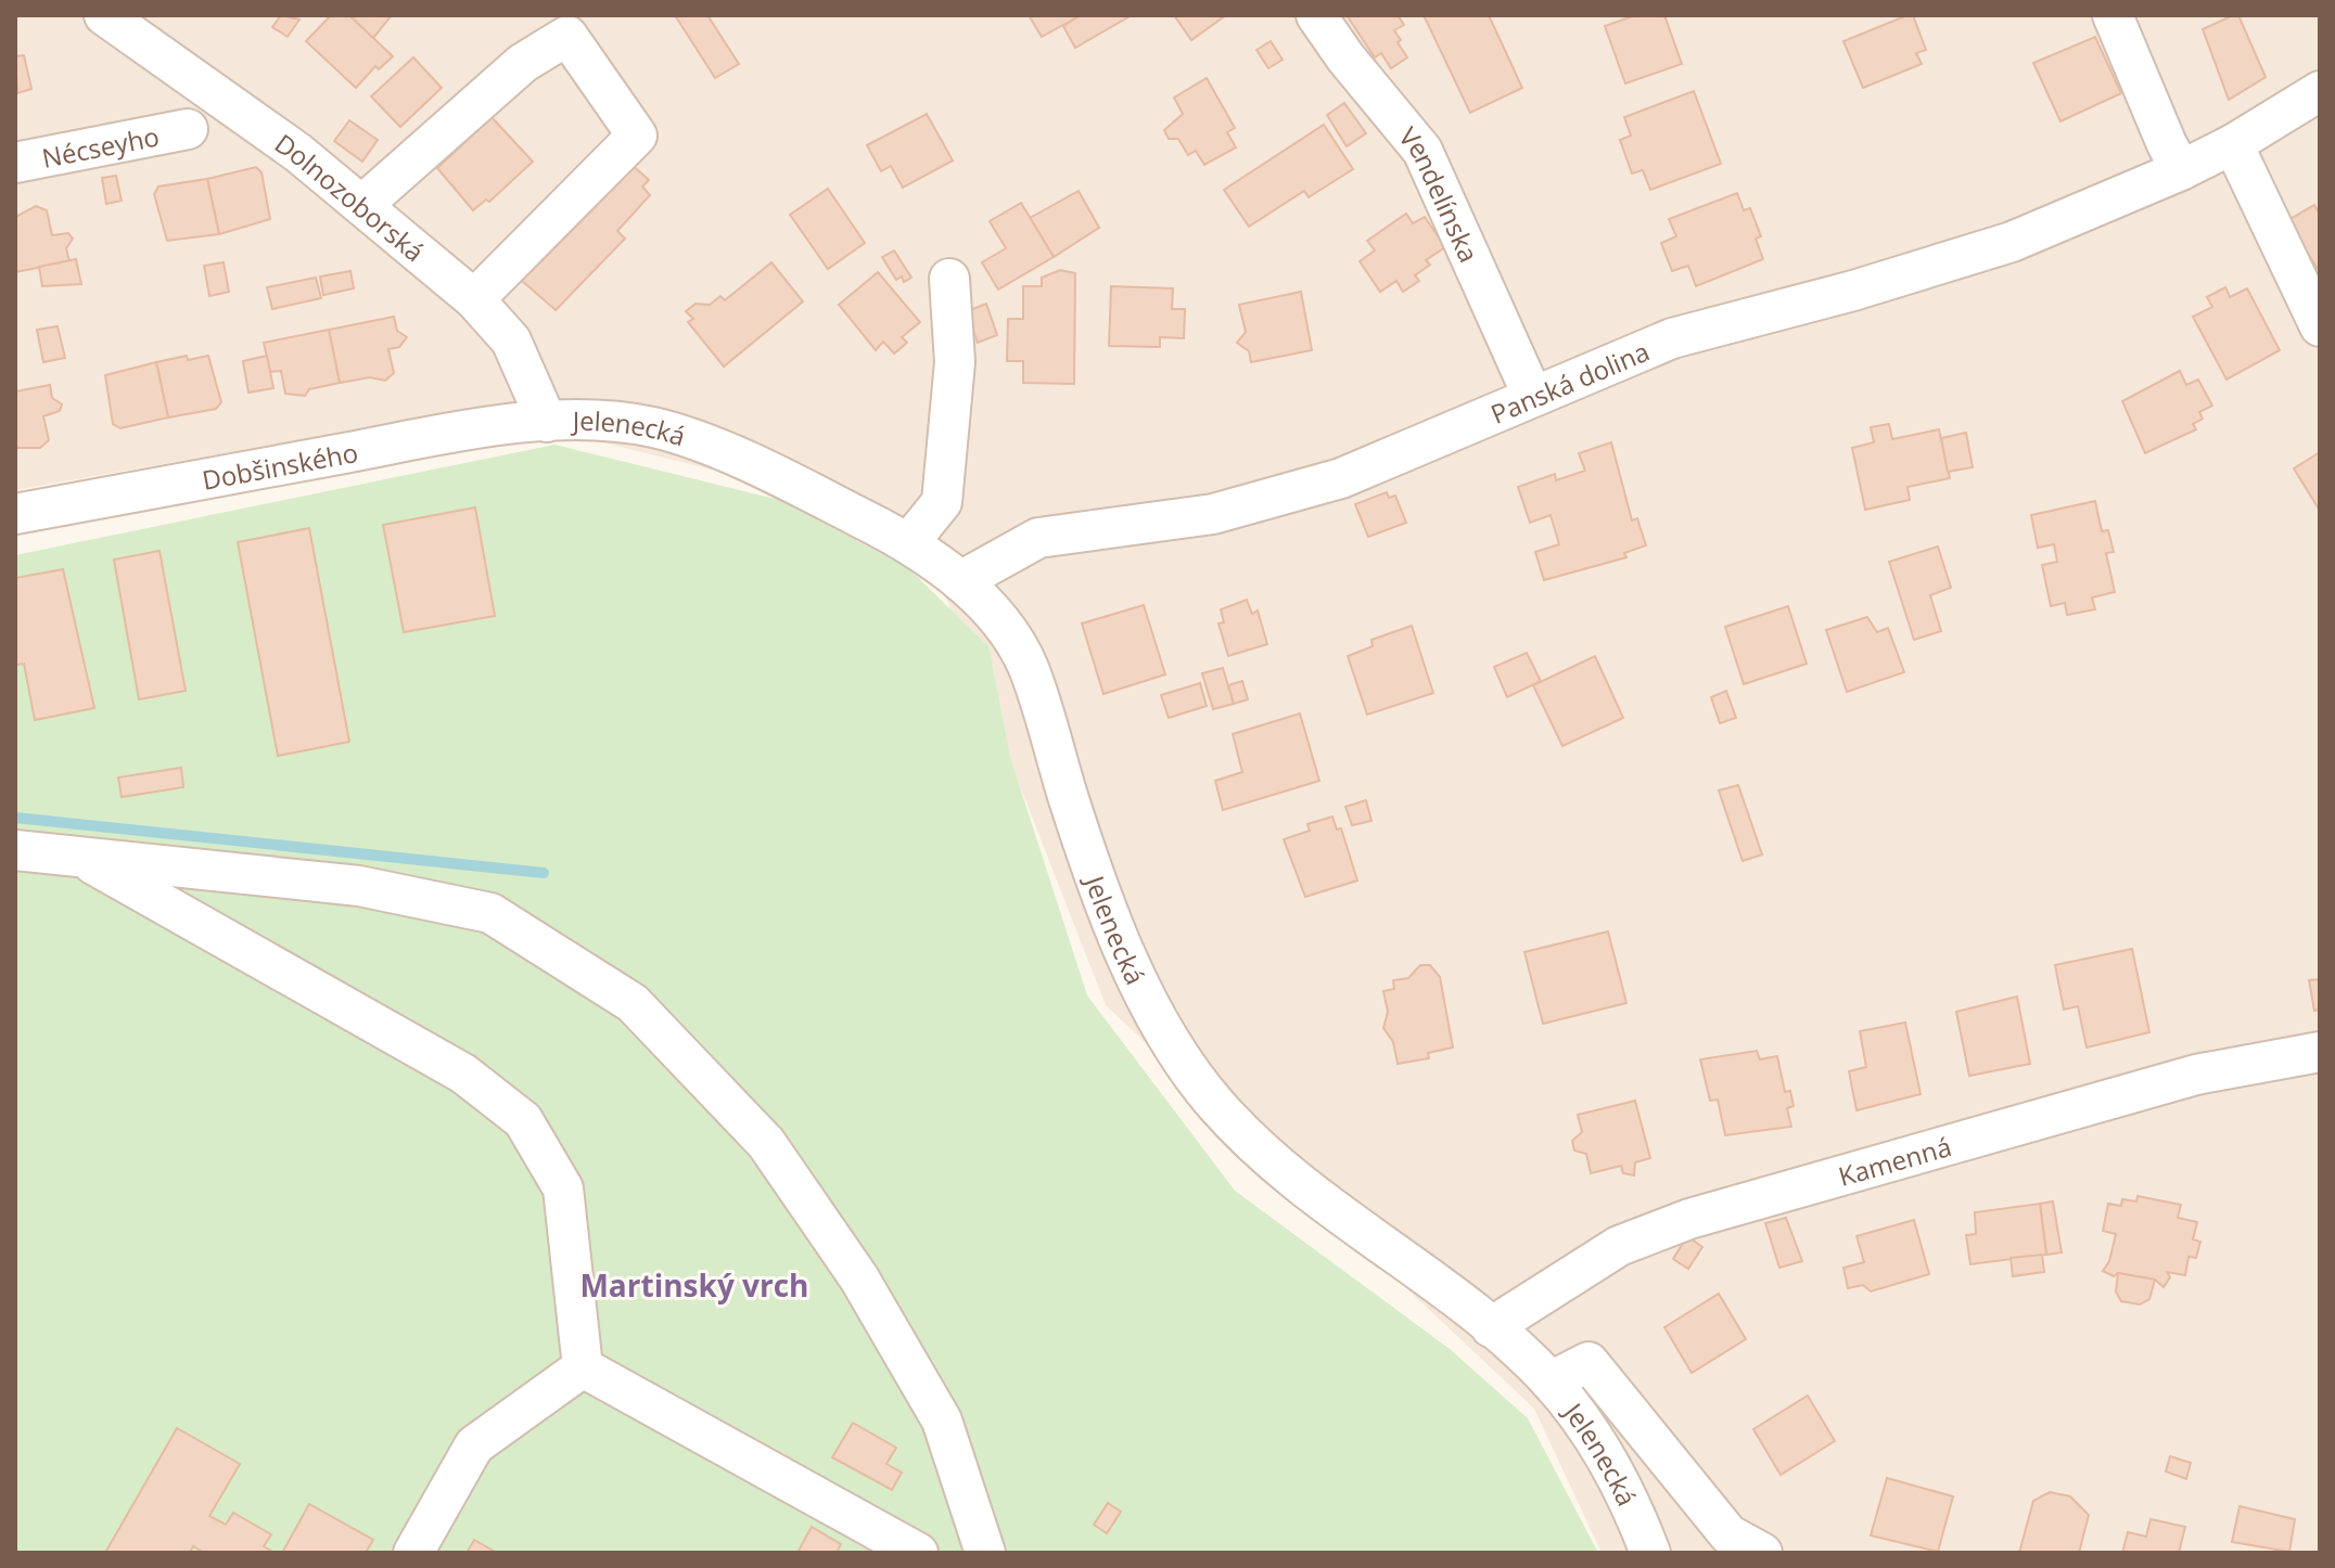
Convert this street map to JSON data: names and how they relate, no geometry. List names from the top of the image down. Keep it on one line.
{"streets":{"street":["Nécseyho","Dolnozoborská","Vendelínska","Panská dolina","Jelenecká","Dobšinského","Kamenná"]},"crossings":[["Dolnozoborská","Jelenecká"],["Dolnozoborská","Dobšinského"],["Vendelínska","Panská dolina"],["Panská dolina","Jelenecká"],["Jelenecká","Dobšinského"],["Jelenecká","Kamenná"]],"districts":["Martinský vrch"]}
